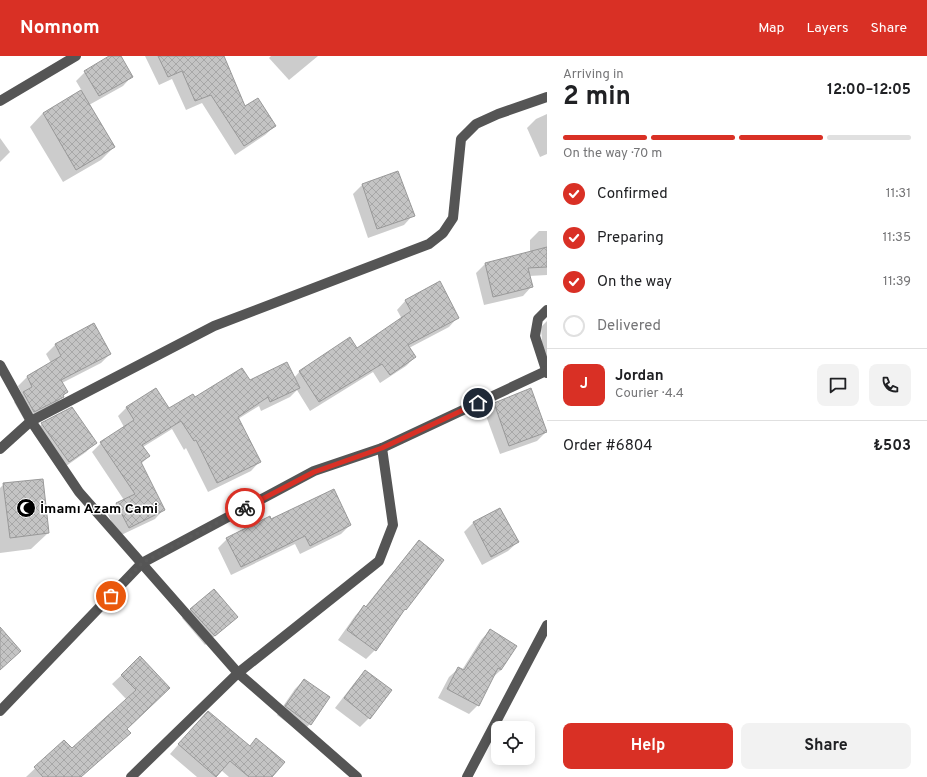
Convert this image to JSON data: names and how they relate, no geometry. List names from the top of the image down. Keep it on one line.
{"places":{"mosque":["İmamı Azam Cami"]},"page":{"header":"Nomnom","nav":["Map","Layers","Share"],"heading":["2 min","Arriving in","12:00–12:05"],"panel":["Jordan","Courier · 4.4","Order #6804","₺503"],"bar":"On the way · 70 m","list":[["Confirmed","11:31"],["Preparing","11:35"],["On the way","11:39"],"Delivered"],"round":"J","buttons":["Help","Share"]}}
